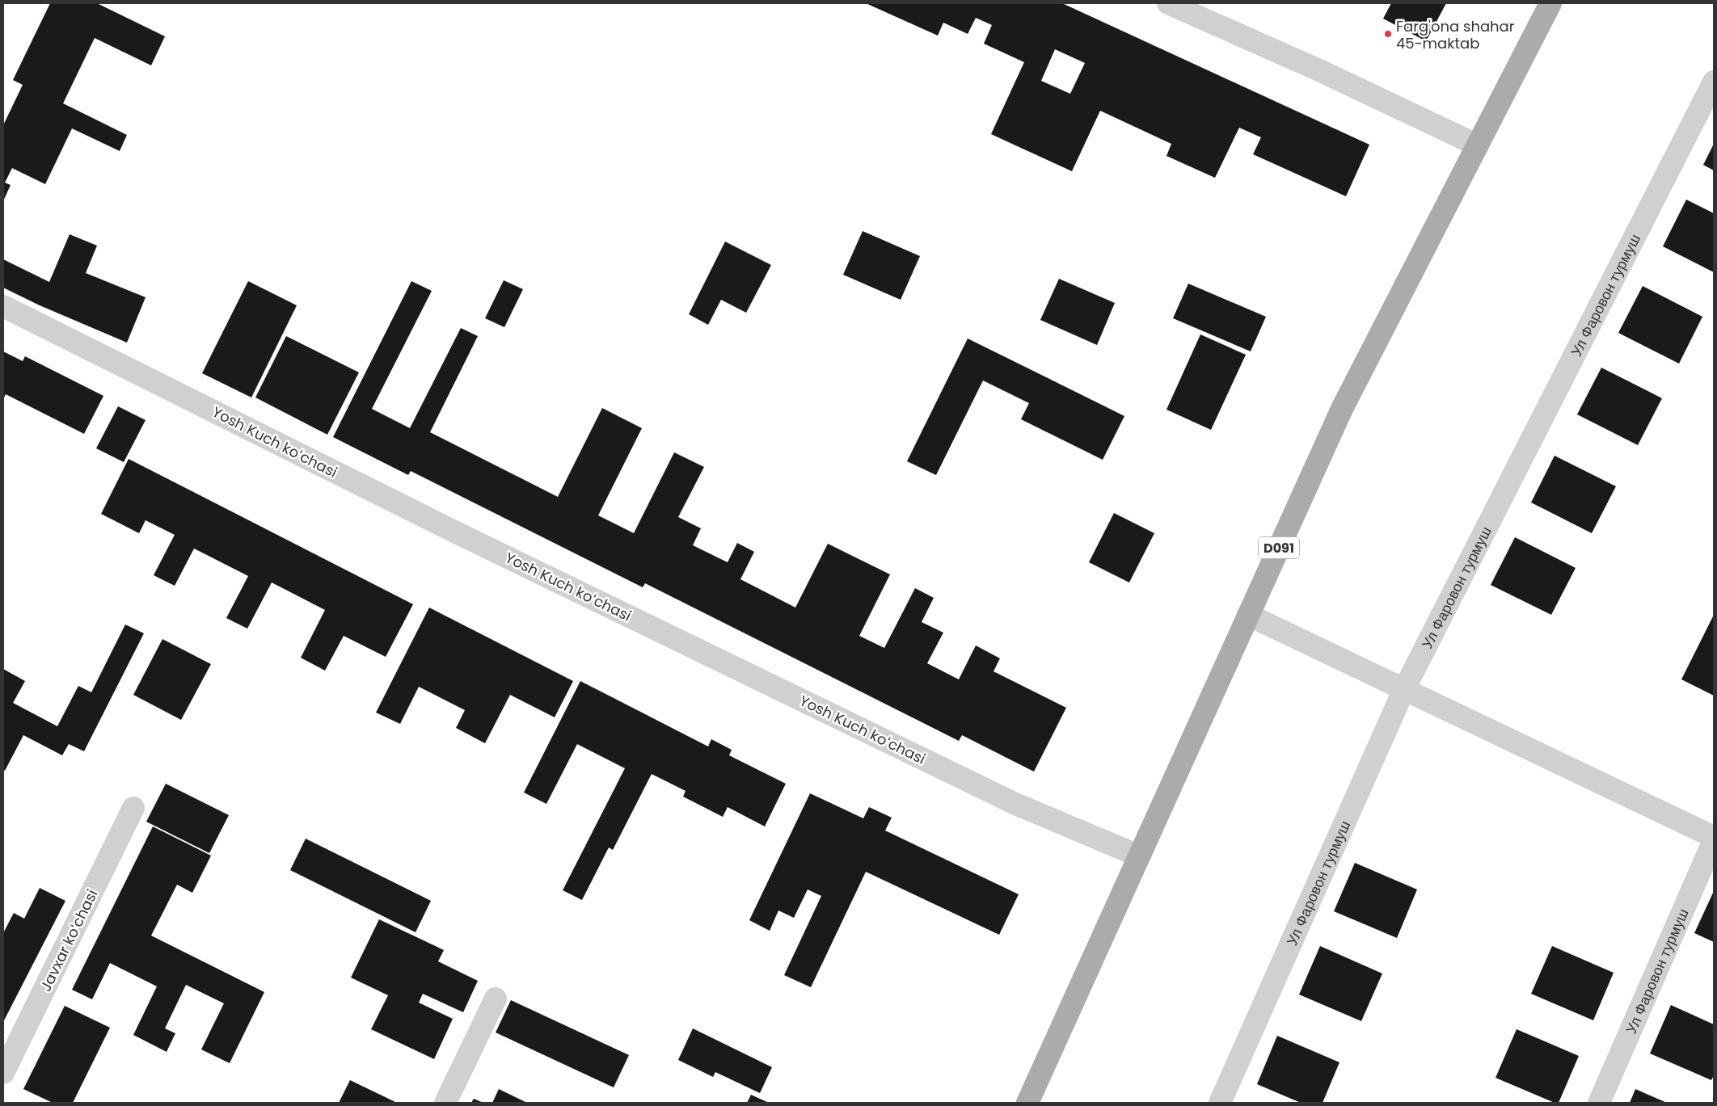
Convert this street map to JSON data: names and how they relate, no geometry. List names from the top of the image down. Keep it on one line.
{"streets":{"main road":["D091"],"street":["Ул Фаровон турмуш","Yosh Kuch koʻchasi","Javxar koʻchasi"]},"crossings":[["Yosh Kuch koʻchasi","D091"]],"places":["Farg'ona shahar 45-maktab"]}
